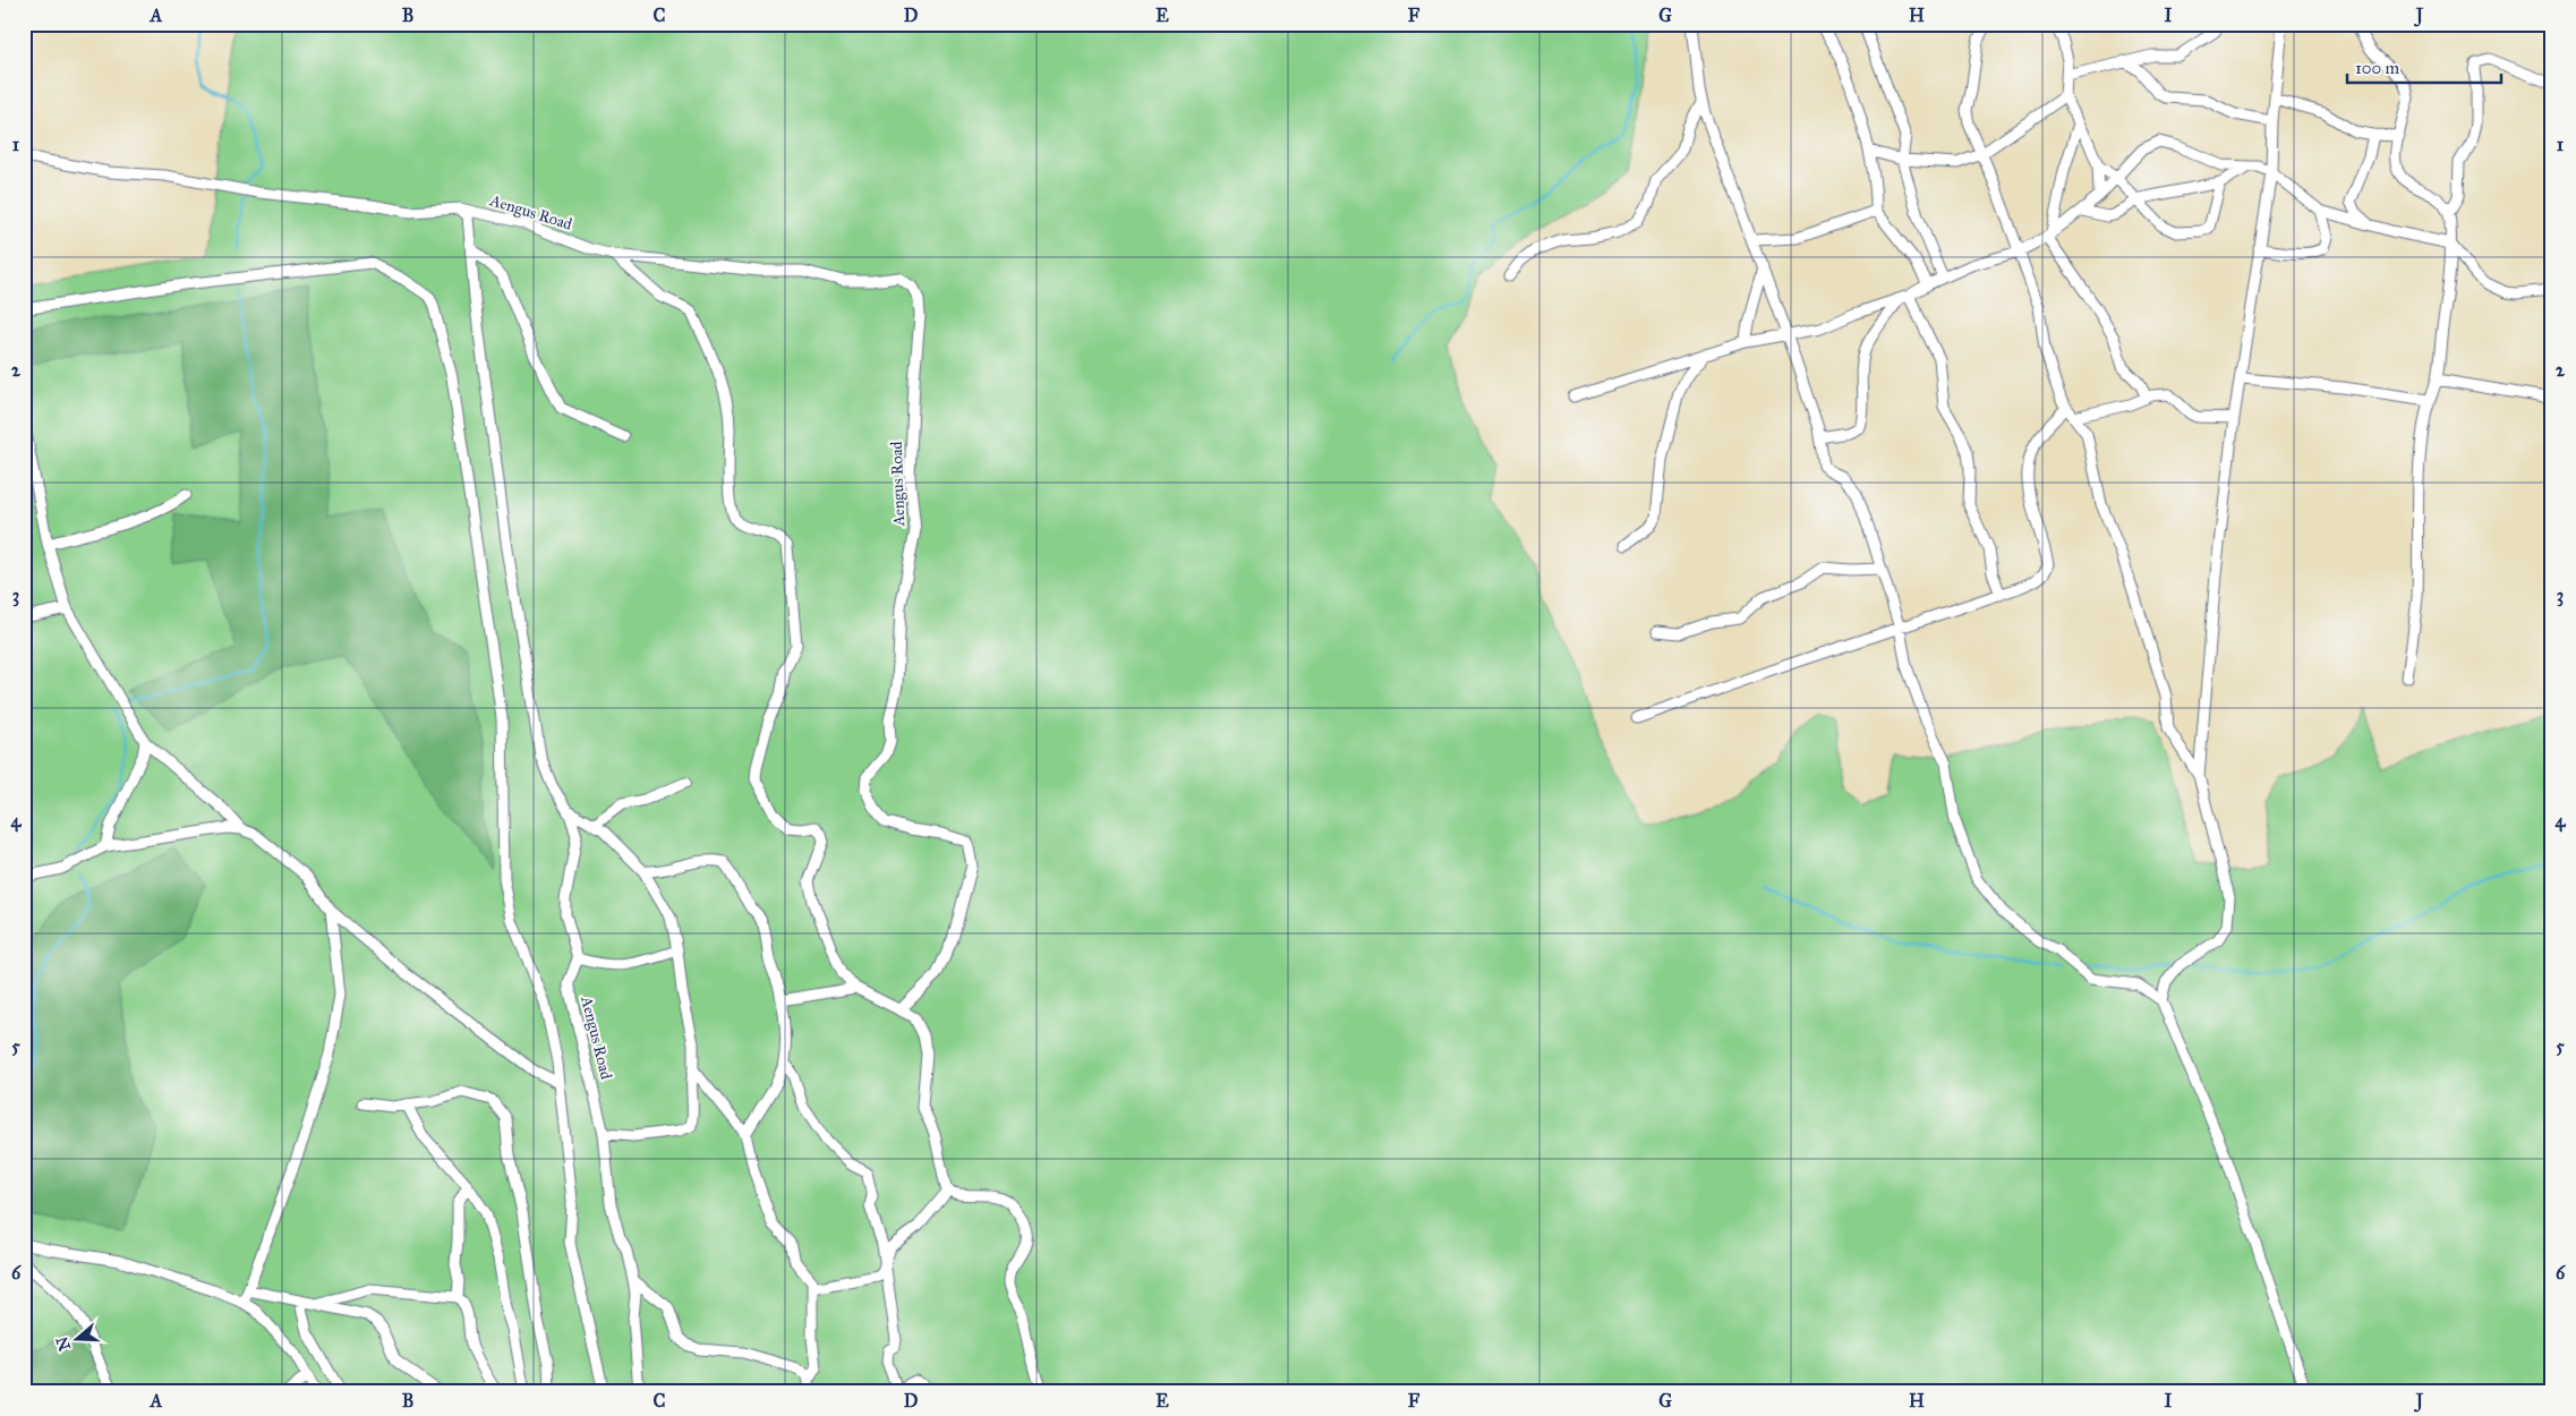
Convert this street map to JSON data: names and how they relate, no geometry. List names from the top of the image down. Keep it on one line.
{"streets":{"street":["Aengus Road"]},"scale_bar":"100 m","north":"left","grid":{"columns":["A","B","C","D","E","F","G","H","I","J"],"rows":["1","2","3","4","5","6"]}}
